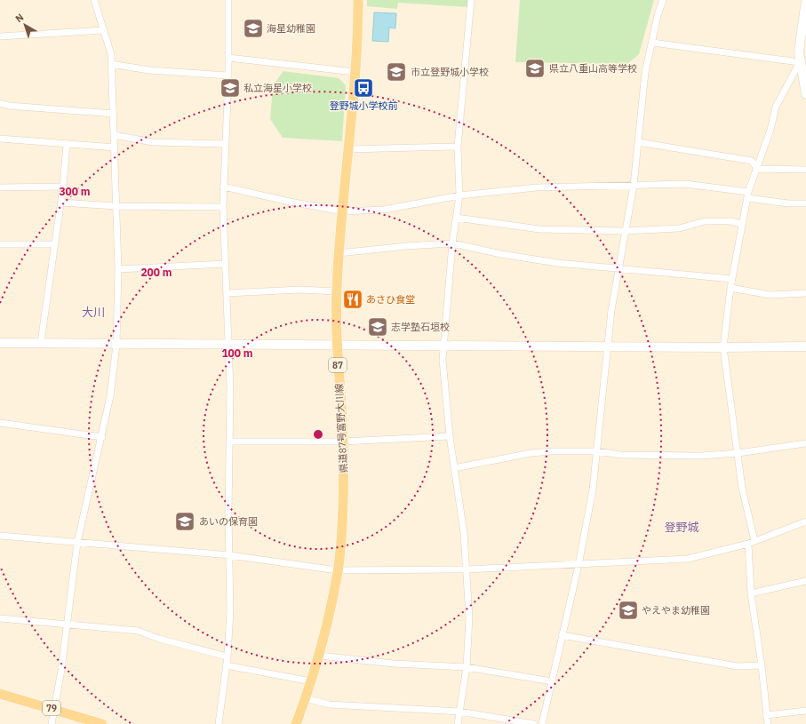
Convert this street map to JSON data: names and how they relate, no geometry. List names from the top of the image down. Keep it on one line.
{"streets":{"main road":["87","県道87号富野大川線","79"]},"districts":["大川","登野城"],"places":{"school or university":["海星幼稚園","県立八重山高等学校","市立登野城小学校","私立海星小学校","志学塾石垣校","あいの保育園","やえやま幼稚園"],"bus stop":["登野城小学校前"],"restaurant":["あさひ食堂"]},"north":"top left","rings":["300 m","200 m","100 m"]}
